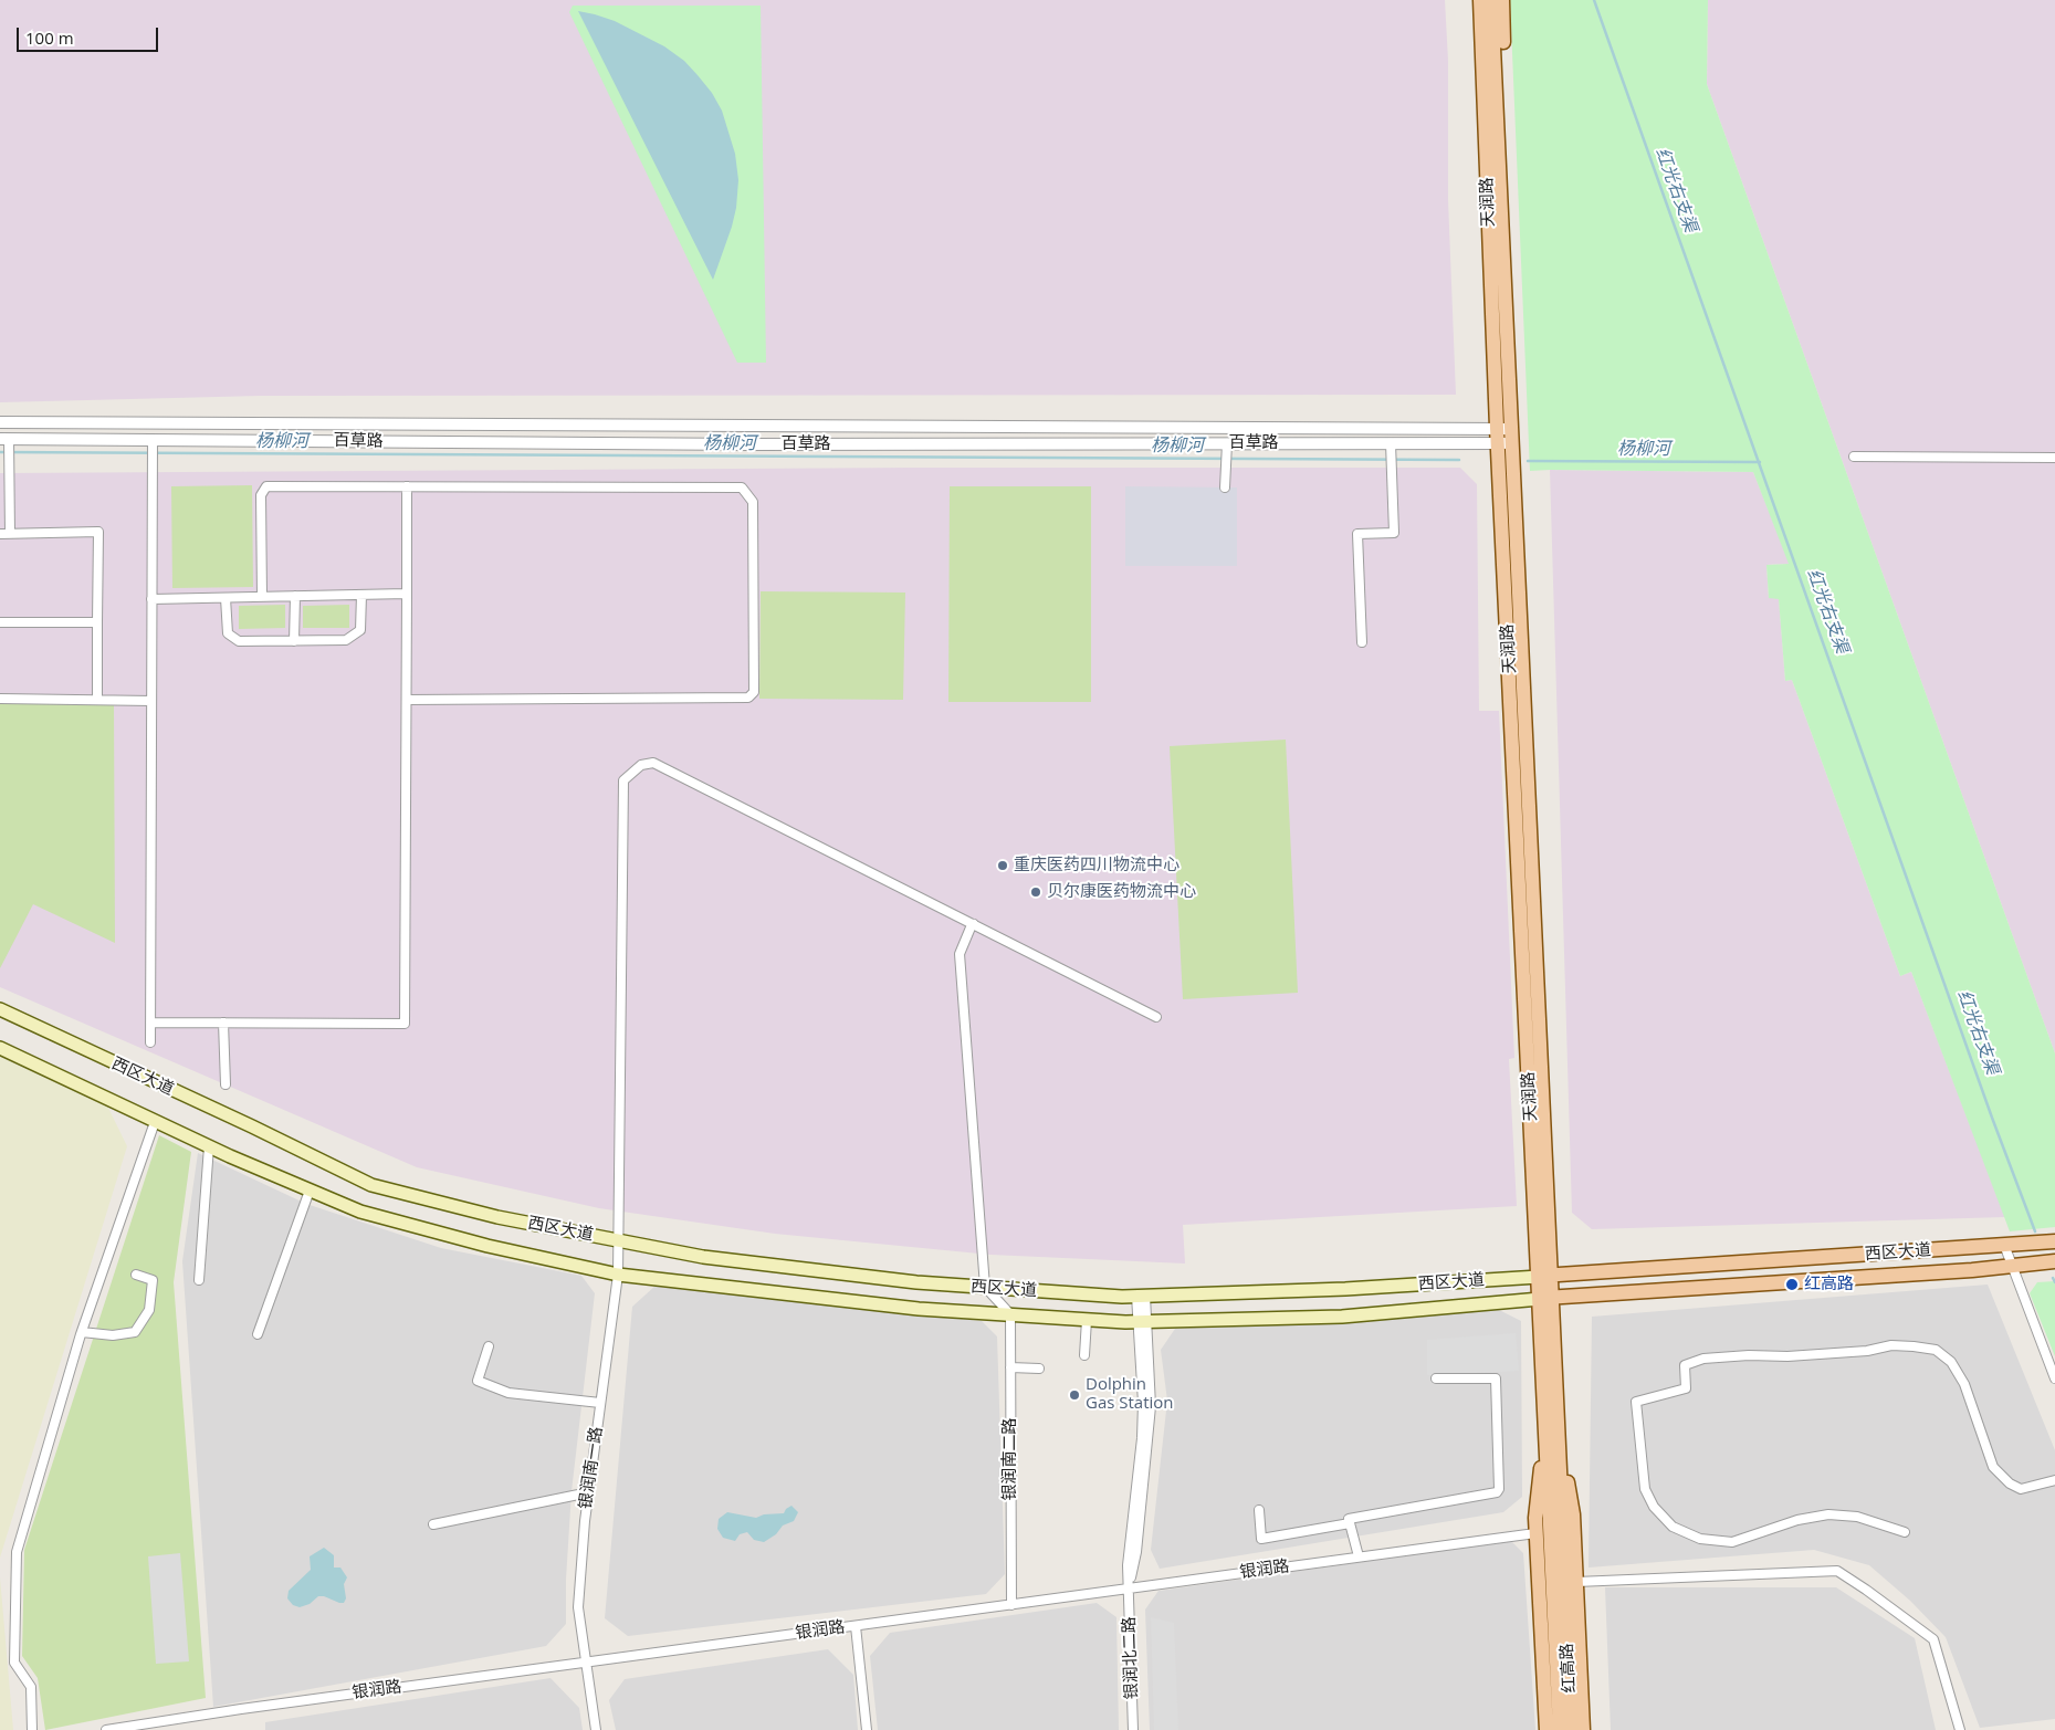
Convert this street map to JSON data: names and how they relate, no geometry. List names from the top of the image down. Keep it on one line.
{"streets":{"main road":["天润路","西区大道","红高路"],"street":["百草路","银润南二路","银润南一路","银润路","银润北二路"]},"crossings":[["天润路","百草路"],["天润路","西区大道"],["天润路","红高路"],["西区大道","银润南二路"],["西区大道","银润南一路"],["西区大道","银润北二路"],["西区大道","红高路"],["银润南二路","银润路"],["银润南一路","银润路"],["银润路","银润北二路"]],"water":["红光右支渠","杨柳河"],"places":["重庆医药四川物流中心","贝尔康医药物流中心","红高路","Dolphin Gas Station"],"scale_bar":"100 m"}
